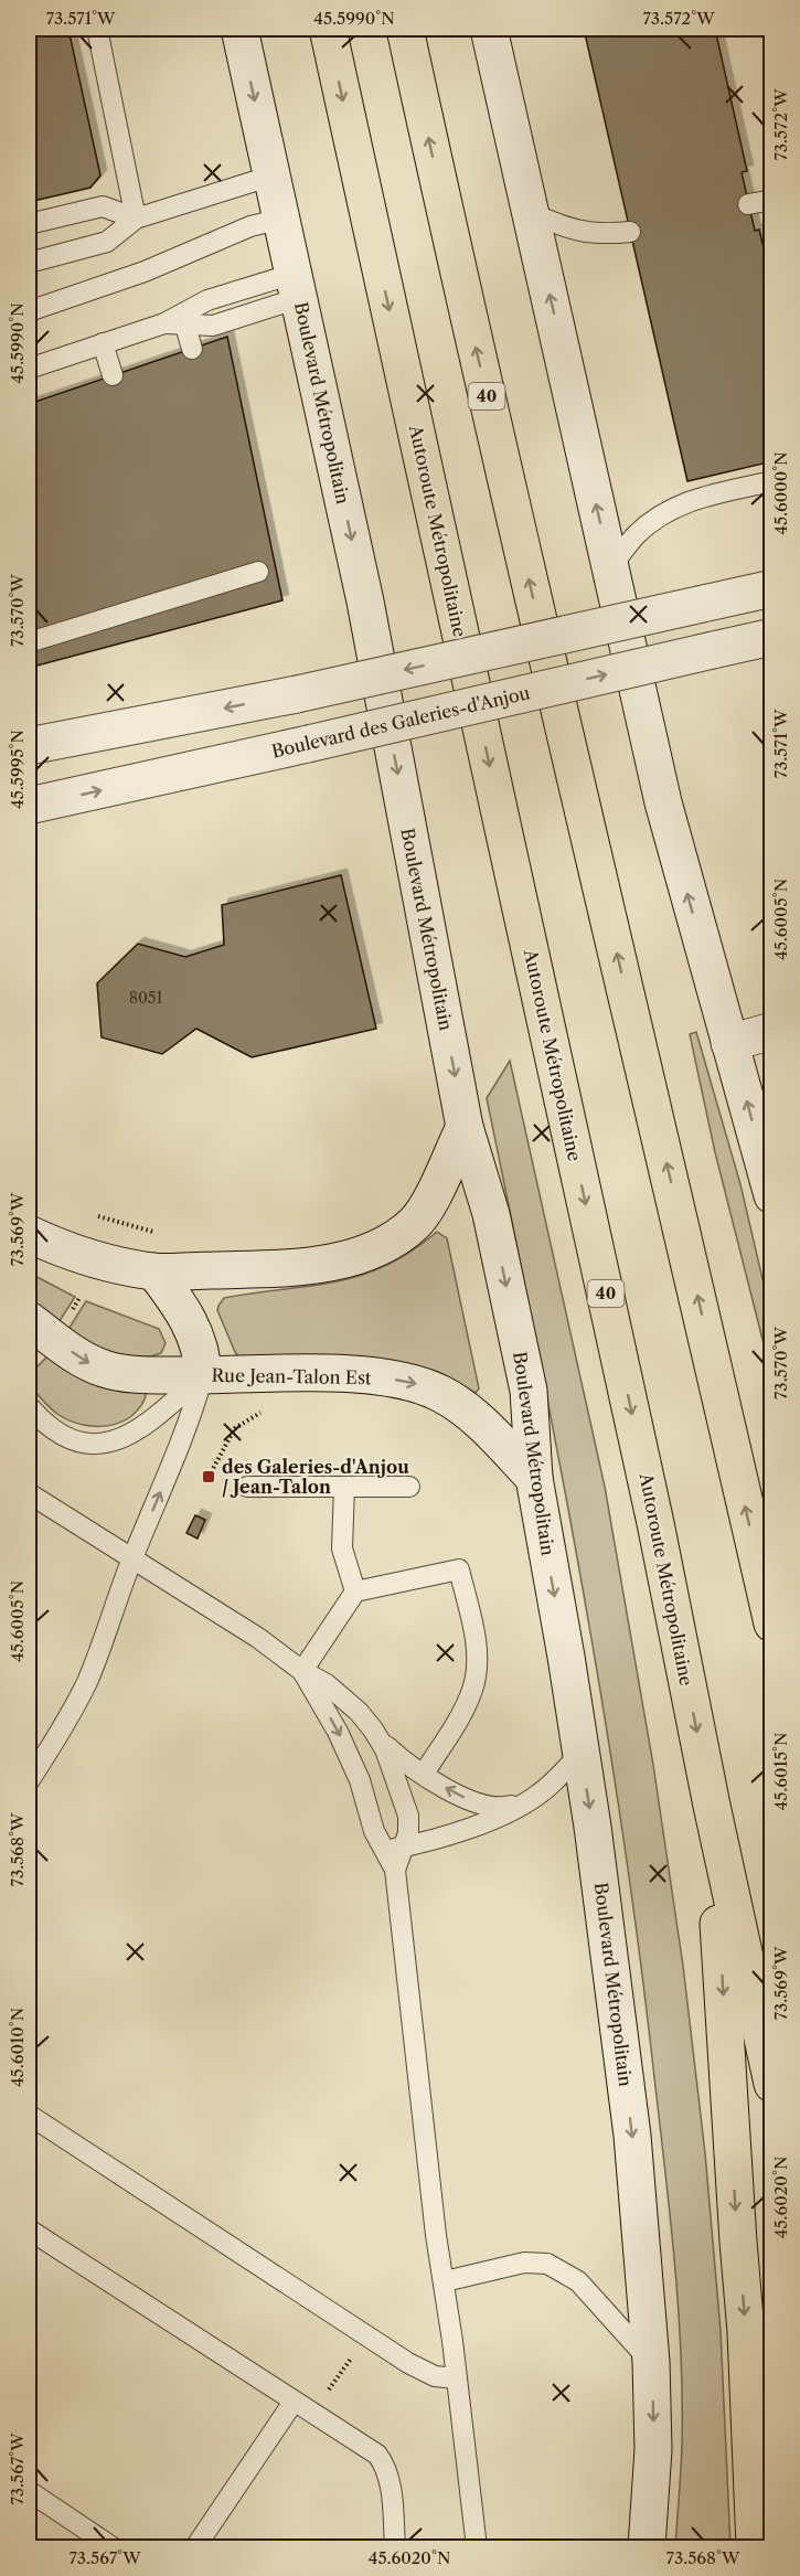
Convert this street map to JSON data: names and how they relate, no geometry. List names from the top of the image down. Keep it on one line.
{"streets":{"highway":["40","Autoroute Métropolitaine"],"main road":["Boulevard Métropolitain","Boulevard des Galeries-d'Anjou","Rue Jean-Talon Est"]},"crossings":[["Boulevard Métropolitain","Rue Jean-Talon Est"]],"one_way":["Rue Jean-Talon Est"],"places":{"transit":["des Galeries-d'Anjou / Jean-Talon"]},"house_numbers":["8051"],"coordinates":["73.571°W","45.5990°N","73.572°W","45.6000°N","73.570°W","45.5995°N","45.6005°N","73.569°W","45.6015°N","73.568°W","45.6010°N","45.6020°N","73.567°W"]}
